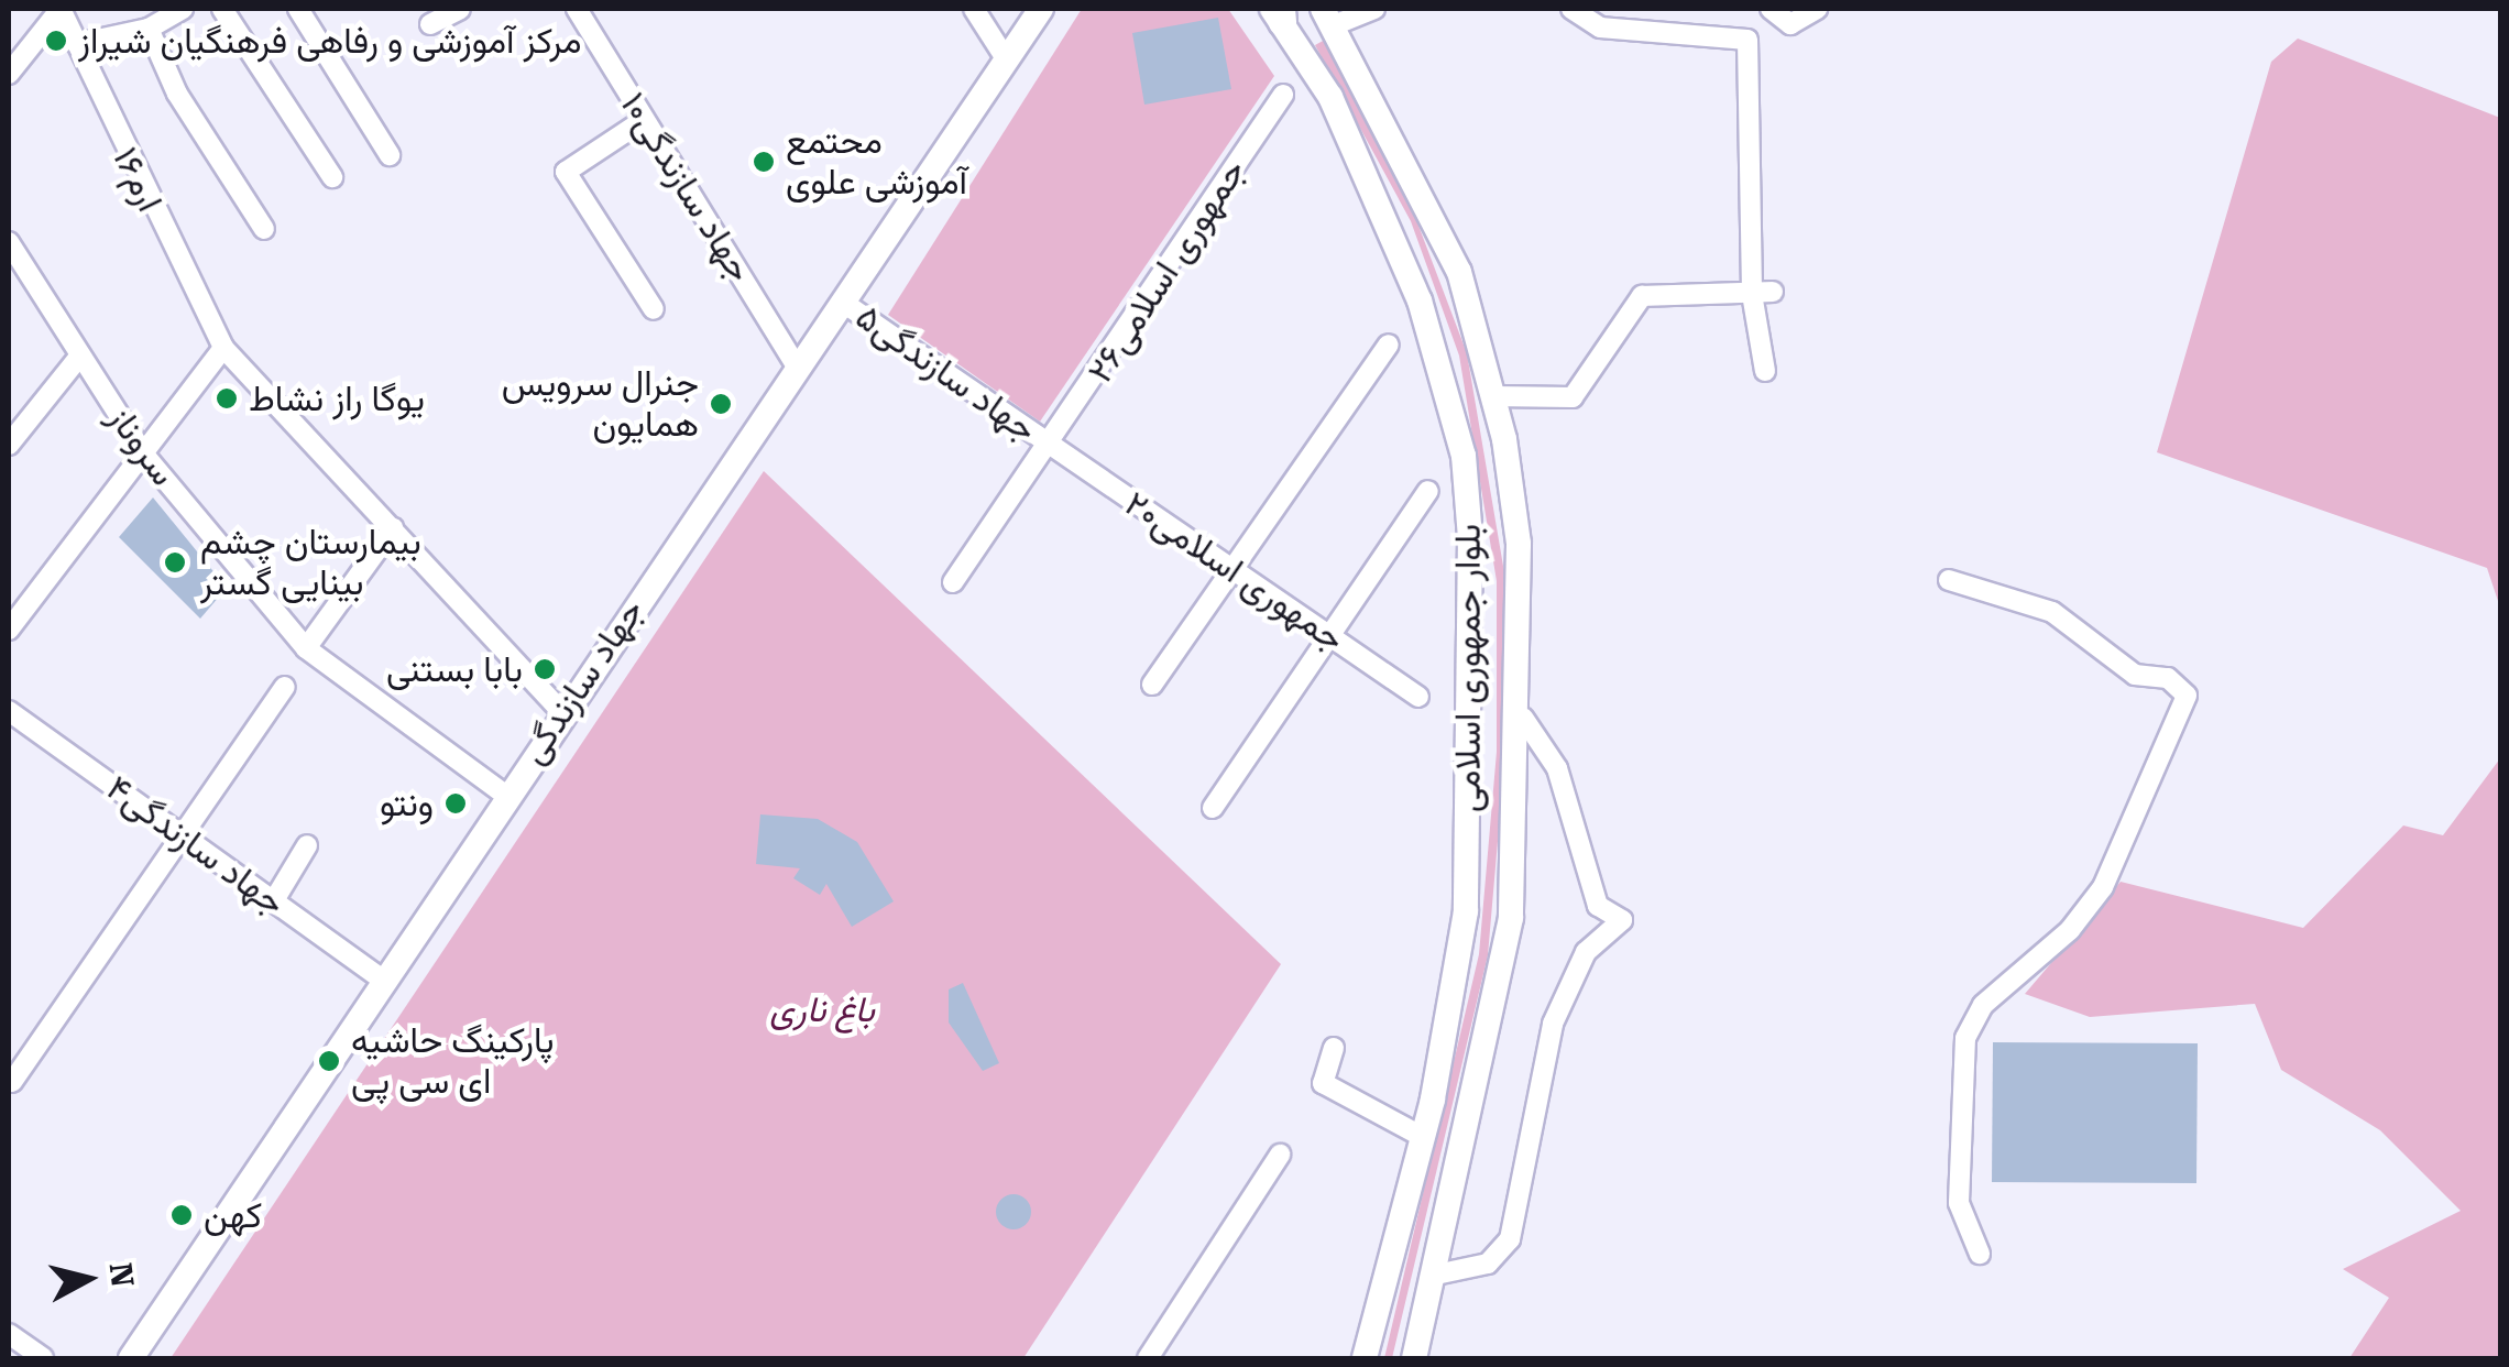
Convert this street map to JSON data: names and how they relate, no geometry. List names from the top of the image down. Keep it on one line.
{"streets":{"main road":["بلوار جمهوری اسلامی","جهاد سازندگی"],"street":["ارم۱۶","جهاد سازندگی۱۰","جمهوری اسلامی۲۶","جهاد سازندگی۵","سروناز","جمهوری اسلامی۲۰","جهاد سازندگی۴"]},"crossings":[["ارم۱۶","جهاد سازندگی"],["جهاد سازندگی۱۰","جهاد سازندگی"],["جمهوری اسلامی۲۶","جهاد سازندگی۵"],["جمهوری اسلامی۲۶","جمهوری اسلامی۲۰"],["جهاد سازندگی۵","جمهوری اسلامی۲۰"],["جهاد سازندگی۵","جهاد سازندگی"],["سروناز","جهاد سازندگی"],["جهاد سازندگی","جهاد سازندگی۴"]],"parks":["باغ ناری"],"places":["مرکز آموزشی و رفاهی فرهنگیان شیراز","محتمع آموزشی علوی","یوگا راز نشاط","جنرال سرویس همایون","بیمارستان چشم بینایی گستر","بابا بستنی","ونتو","پارکینگ حاشیه ای سی پی","کهن"],"north":"right"}
